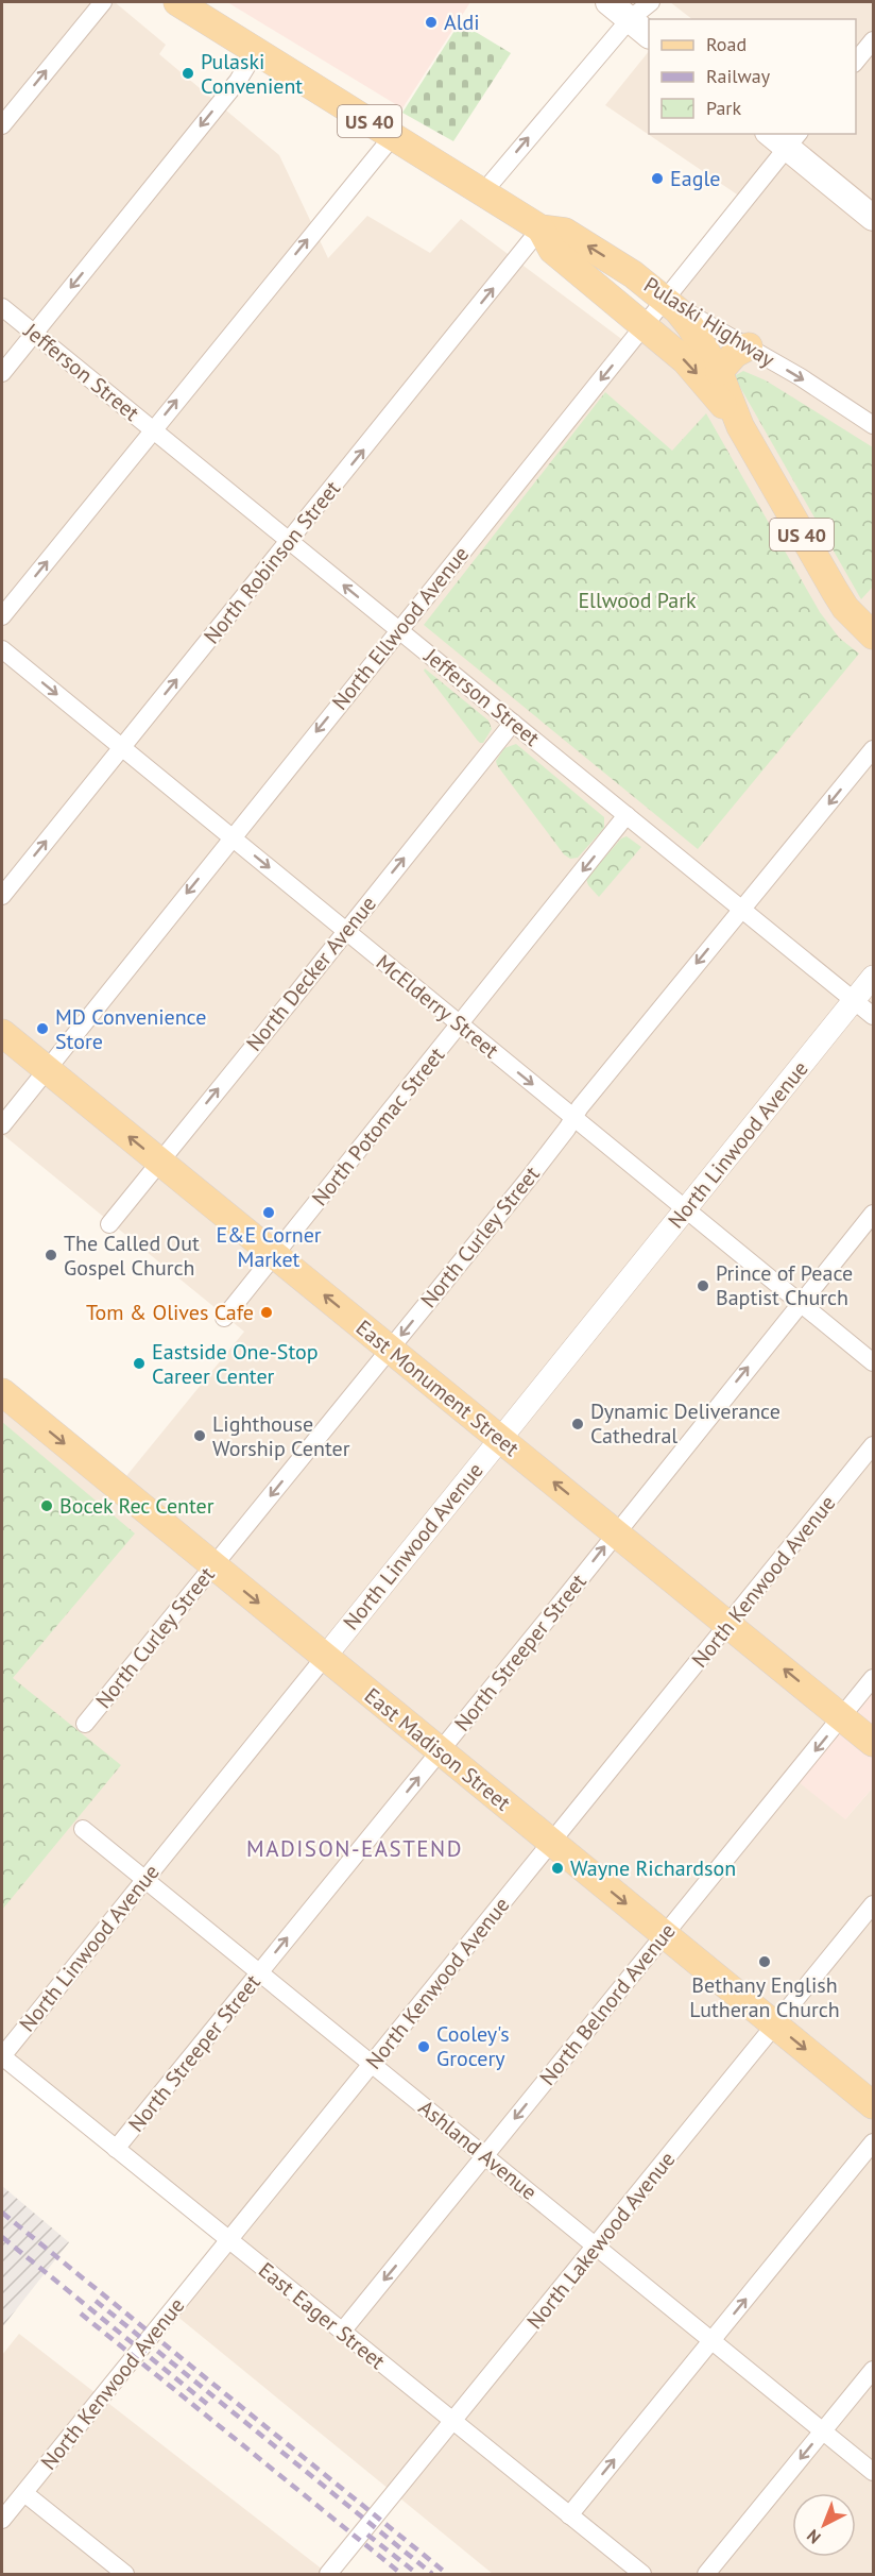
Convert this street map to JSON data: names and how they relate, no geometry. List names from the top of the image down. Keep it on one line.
{"streets":{"main road":["US 40","Pulaski Highway","East Monument Street","East Madison Street"],"street":["Jefferson Street","North Robinson Street","North Ellwood Avenue","North Decker Avenue","McElderry Street","North Potomac Street","North Linwood Avenue","North Curley Street","North Kenwood Avenue","North Streeper Street","North Belnord Avenue","Ashland Avenue","North Lakewood Avenue","East Eager Street"]},"crossings":[["US 40","Pulaski Highway"],["US 40","North Ellwood Avenue"],["Pulaski Highway","North Robinson Street"],["Pulaski Highway","North Ellwood Avenue"],["Jefferson Street","North Robinson Street"],["Jefferson Street","North Ellwood Avenue"],["Jefferson Street","North Decker Avenue"],["Jefferson Street","North Potomac Street"],["Jefferson Street","North Linwood Avenue"],["Jefferson Street","North Curley Street"],["North Robinson Street","McElderry Street"],["North Ellwood Avenue","McElderry Street"],["North Ellwood Avenue","East Monument Street"],["North Decker Avenue","McElderry Street"],["North Decker Avenue","East Monument Street"],["McElderry Street","North Potomac Street"],["McElderry Street","North Linwood Avenue"],["McElderry Street","North Curley Street"],["McElderry Street","North Streeper Street"],["North Potomac Street","East Monument Street"],["North Linwood Avenue","East Monument Street"],["North Linwood Avenue","East Madison Street"],["North Linwood Avenue","Ashland Avenue"],["North Linwood Avenue","East Eager Street"],["North Curley Street","East Monument Street"],["North Curley Street","East Madison Street"],["East Monument Street","North Kenwood Avenue"],["East Monument Street","North Streeper Street"],["East Monument Street","North Belnord Avenue"],["North Kenwood Avenue","East Madison Street"],["North Kenwood Avenue","Ashland Avenue"],["North Kenwood Avenue","East Eager Street"],["North Streeper Street","East Madison Street"],["North Streeper Street","Ashland Avenue"],["North Streeper Street","East Eager Street"],["East Madison Street","North Belnord Avenue"],["East Madison Street","North Lakewood Avenue"],["North Belnord Avenue","Ashland Avenue"],["North Belnord Avenue","East Eager Street"],["Ashland Avenue","North Lakewood Avenue"],["North Lakewood Avenue","East Eager Street"]],"one_way":["North Robinson Street","North Ellwood Avenue","North Decker Avenue","McElderry Street","North Potomac Street","North Curley Street","East Monument Street","North Streeper Street","East Madison Street","North Belnord Avenue"],"districts":["MADISON-EASTEND"],"parks":["Ellwood Park"],"places":["Aldi","Pulaski Convenient","Eagle","MD Convenience Store","E&E Corner Market","The Called Out Gospel Church","Prince of Peace Baptist Church","Tom & Olives Cafe","Eastside One-Stop Career Center","Dynamic Deliverance Cathedral","Lighthouse Worship Center","Bocek Rec Center","Wayne Richardson","Bethany English Lutheran Church","Cooley's Grocery"],"legend":["Road","Railway","Park"],"north":"bottom left"}
